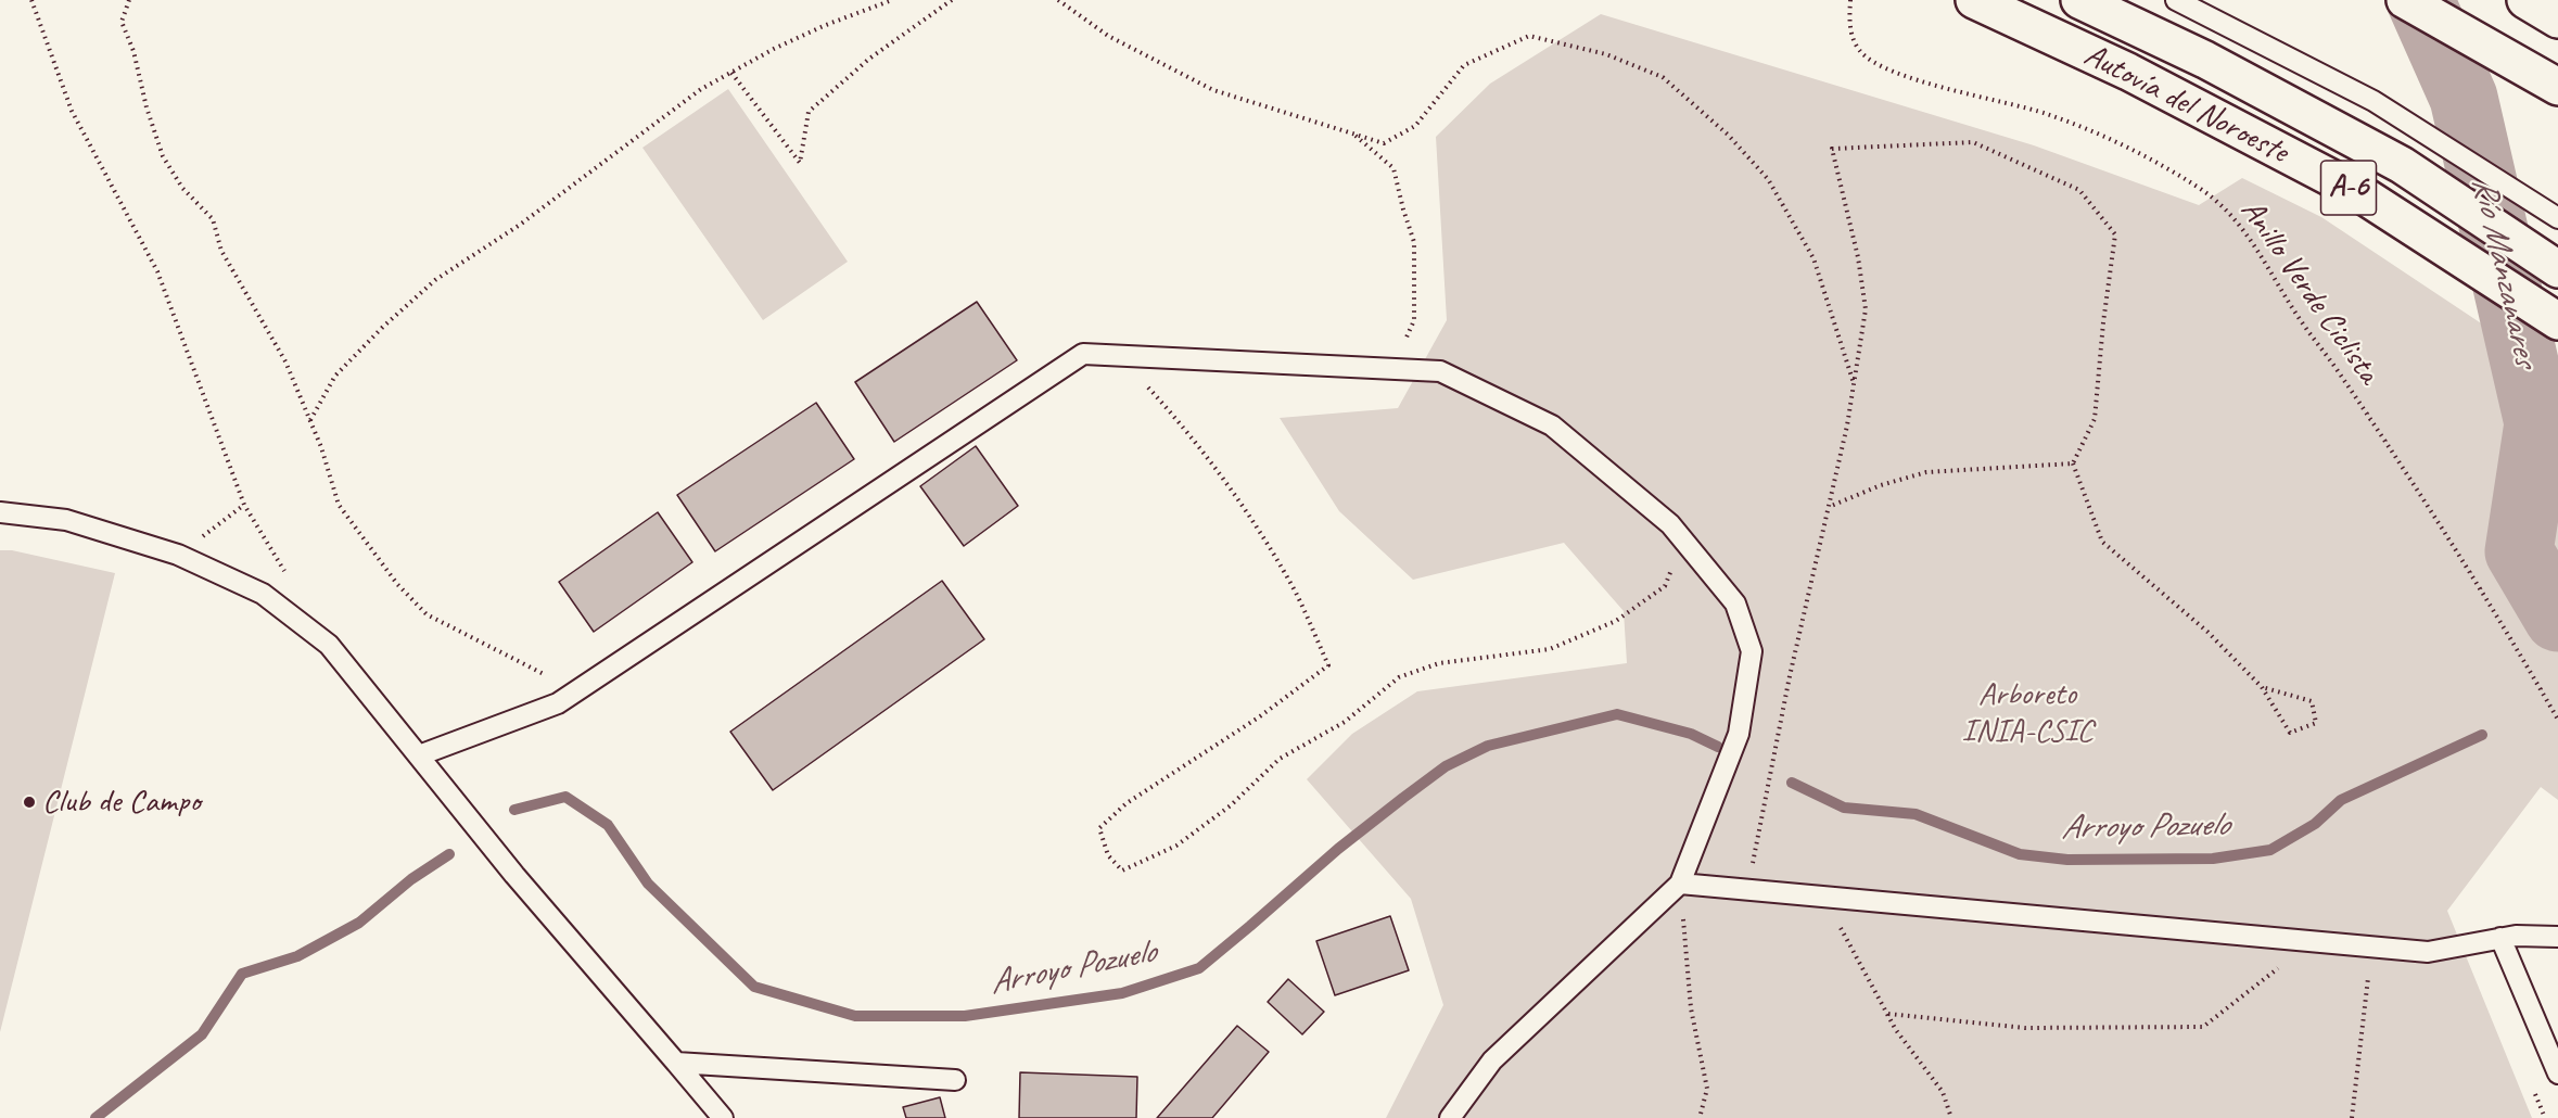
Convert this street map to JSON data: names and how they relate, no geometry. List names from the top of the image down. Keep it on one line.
{"streets":{"highway":["Autovía del Noroeste","A-6"],"path":["Anillo Verde Ciclista"]},"water":["Río Manzanares","Arroyo Pozuelo"],"parks":["Arboreto INIA-CSIC"],"places":["Club de Campo"]}
